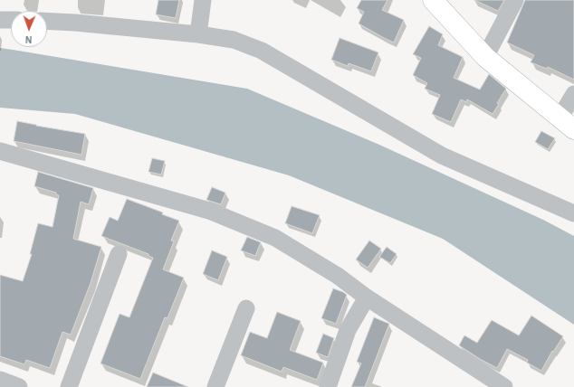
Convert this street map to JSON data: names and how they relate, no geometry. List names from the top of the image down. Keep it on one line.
{"north":"bottom"}
